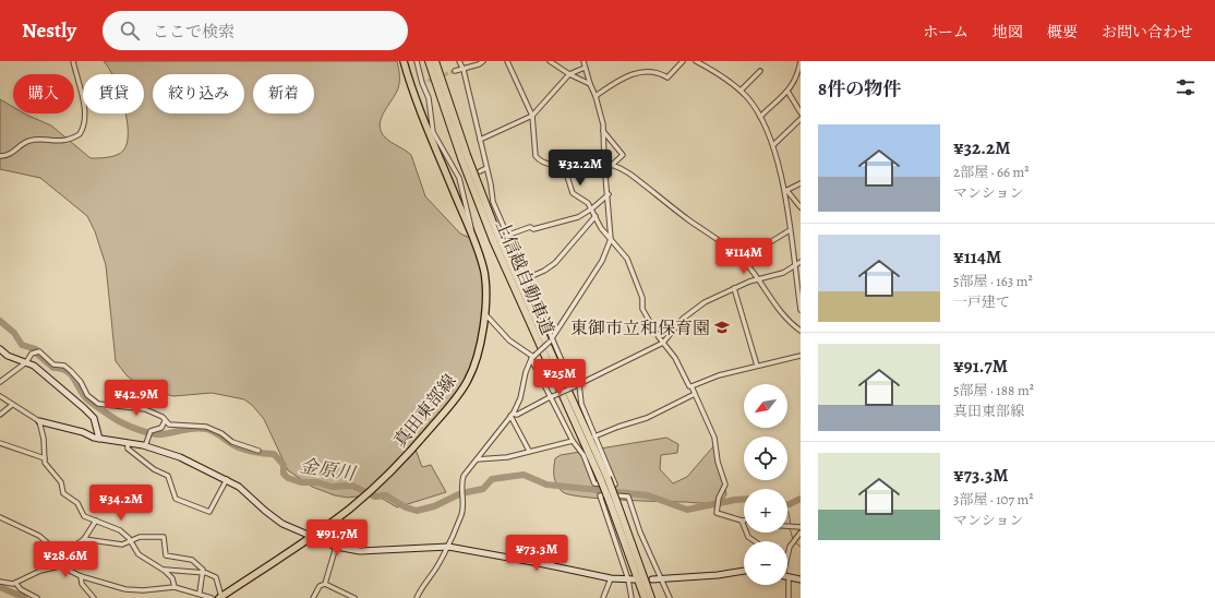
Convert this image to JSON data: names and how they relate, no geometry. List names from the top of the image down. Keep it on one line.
{"streets":{"highway":["上信越自動車道"],"main road":["真田東部線"]},"water":["金原川"],"places":{"school or university":["東御市立和保育園"]},"north":"bottom left","page":{"header":"Nestly","search":"ここで検索","nav":["ホーム","地図","概要","お問い合わせ"],"heading":"8件の物件","chip":["購入","賃貸","絞り込み","新着"],"list":[{"name":"¥32.2M","note":"2部屋 · 66 m² · マンション"},{"name":"¥114M","note":"5部屋 · 163 m² · 一戸建て"},{"name":"¥91.7M","note":"5部屋 · 188 m² · 真田東部線"},{"name":"¥73.3M","note":"3部屋 · 107 m² · マンション"}],"price":["¥32.2M","¥114M","¥25M","¥42.9M","¥34.2M","¥91.7M","¥73.3M","¥28.6M"],"map_buttons":["+","−"]}}
